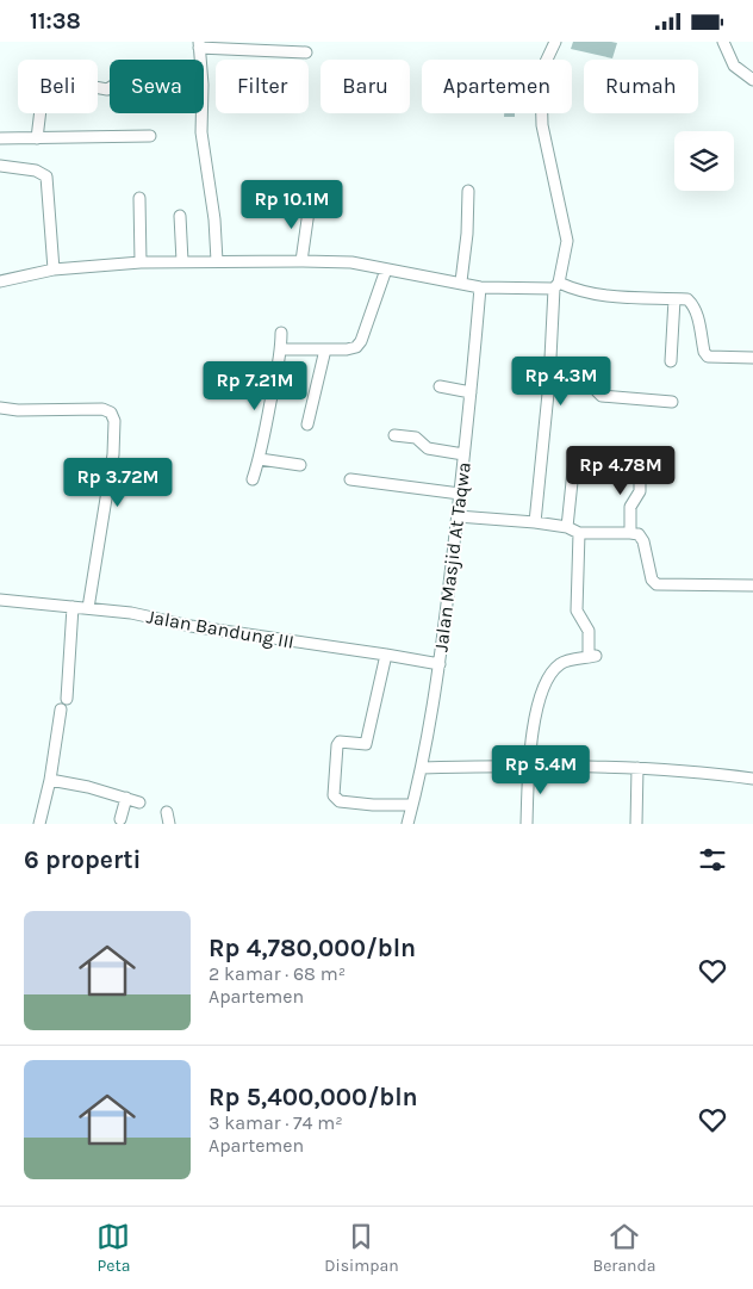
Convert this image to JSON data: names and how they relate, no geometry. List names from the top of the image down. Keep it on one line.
{"streets":{"street":["Jalan Masjid At Taqwa","Jalan Bandung III"]},"crossings":[["Jalan Masjid At Taqwa","Jalan Bandung III"]],"page":{"status":"11:38","chip":["Beli","Sewa","Filter","Baru","Apartemen","Rumah"],"price":["Rp 10.1M","Rp 4.3M","Rp 7.21M","Rp 4.78M","Rp 3.72M","Rp 5.4M"],"heading":"6 properti","list":[{"name":"Rp 4,780,000/bln","note":"2 kamar · 68 m² · Apartemen"},{"name":"Rp 5,400,000/bln","note":"3 kamar · 74 m² · Apartemen"}],"tabs":["Peta","Disimpan","Beranda"]}}
